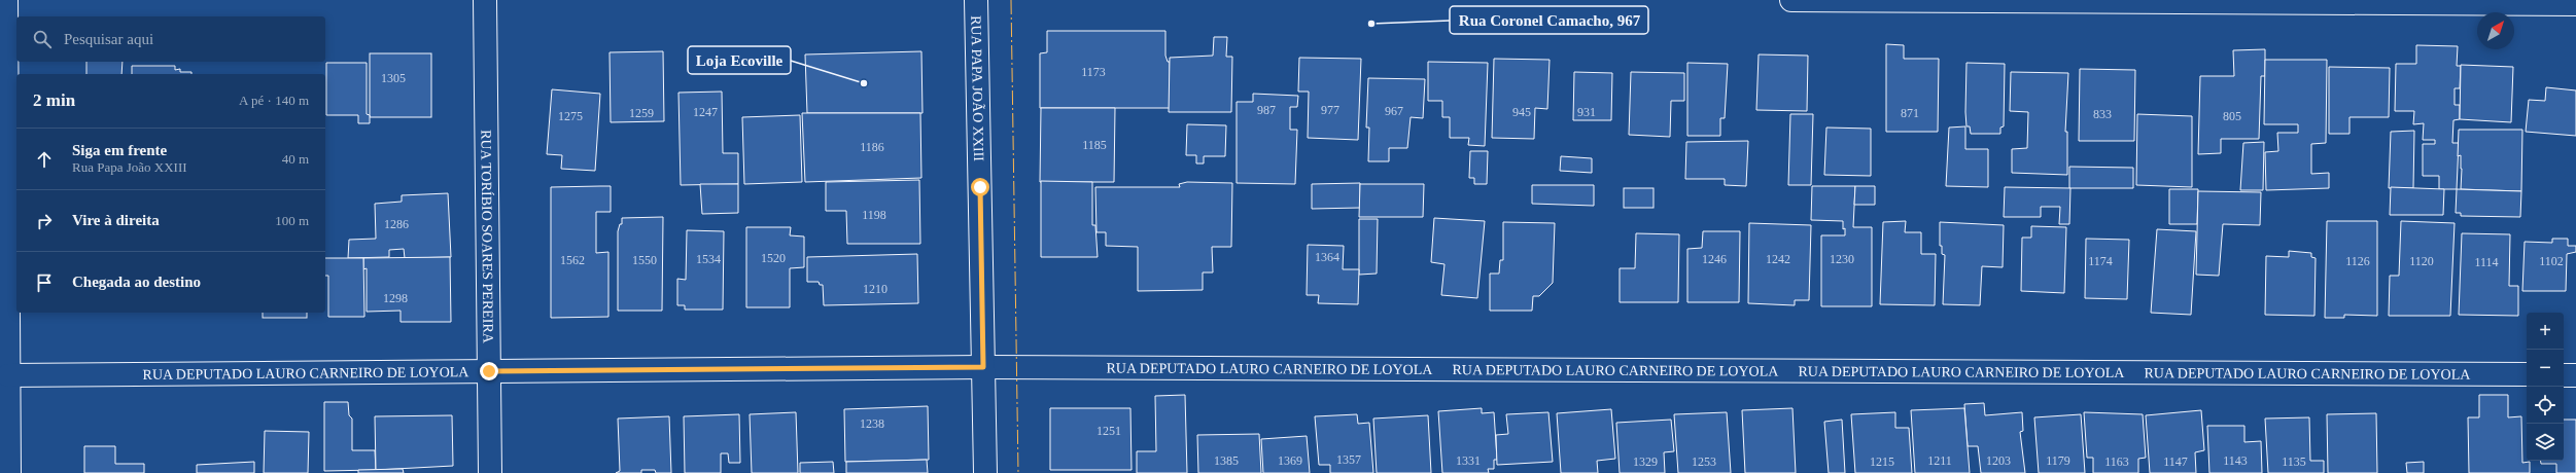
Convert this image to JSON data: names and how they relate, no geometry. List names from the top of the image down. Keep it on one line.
{"streets":{"street":["RUA PAPA JOÃO XXIII","RUA TORÍBIO SOARES PEREIRA","RUA DEPUTADO LAURO CARNEIRO DE LOYOLA"]},"crossings":[["RUA PAPA JOÃO XXIII","RUA DEPUTADO LAURO CARNEIRO DE LOYOLA"],["RUA TORÍBIO SOARES PEREIRA","RUA DEPUTADO LAURO CARNEIRO DE LOYOLA"]],"places":["Rua Coronel Camacho, 967","Loja Ecoville"],"house_numbers":["1173","1305","987","977","967","1247","945","931","1259","871","833","1275","805","1185","1186","1198","1286","1364","1520","1534","1246","1242","1230","1562","1550","1174","1126","1120","1102","1114","1210","1298","1238","1251","1357","1385","1369","1331","1211","1203","1179","1143","1329","1253","1215","1163","1147","1135"],"north":"top right","page":{"search":"Pesquisar aqui","heading":["2 min","A pé · 140 m"],"list":[["Siga em frente","Rua Papa João XXIII","40 m"],["Vire à direita","100 m"],"Chegada ao destino"],"map_buttons":["+","−"]}}
